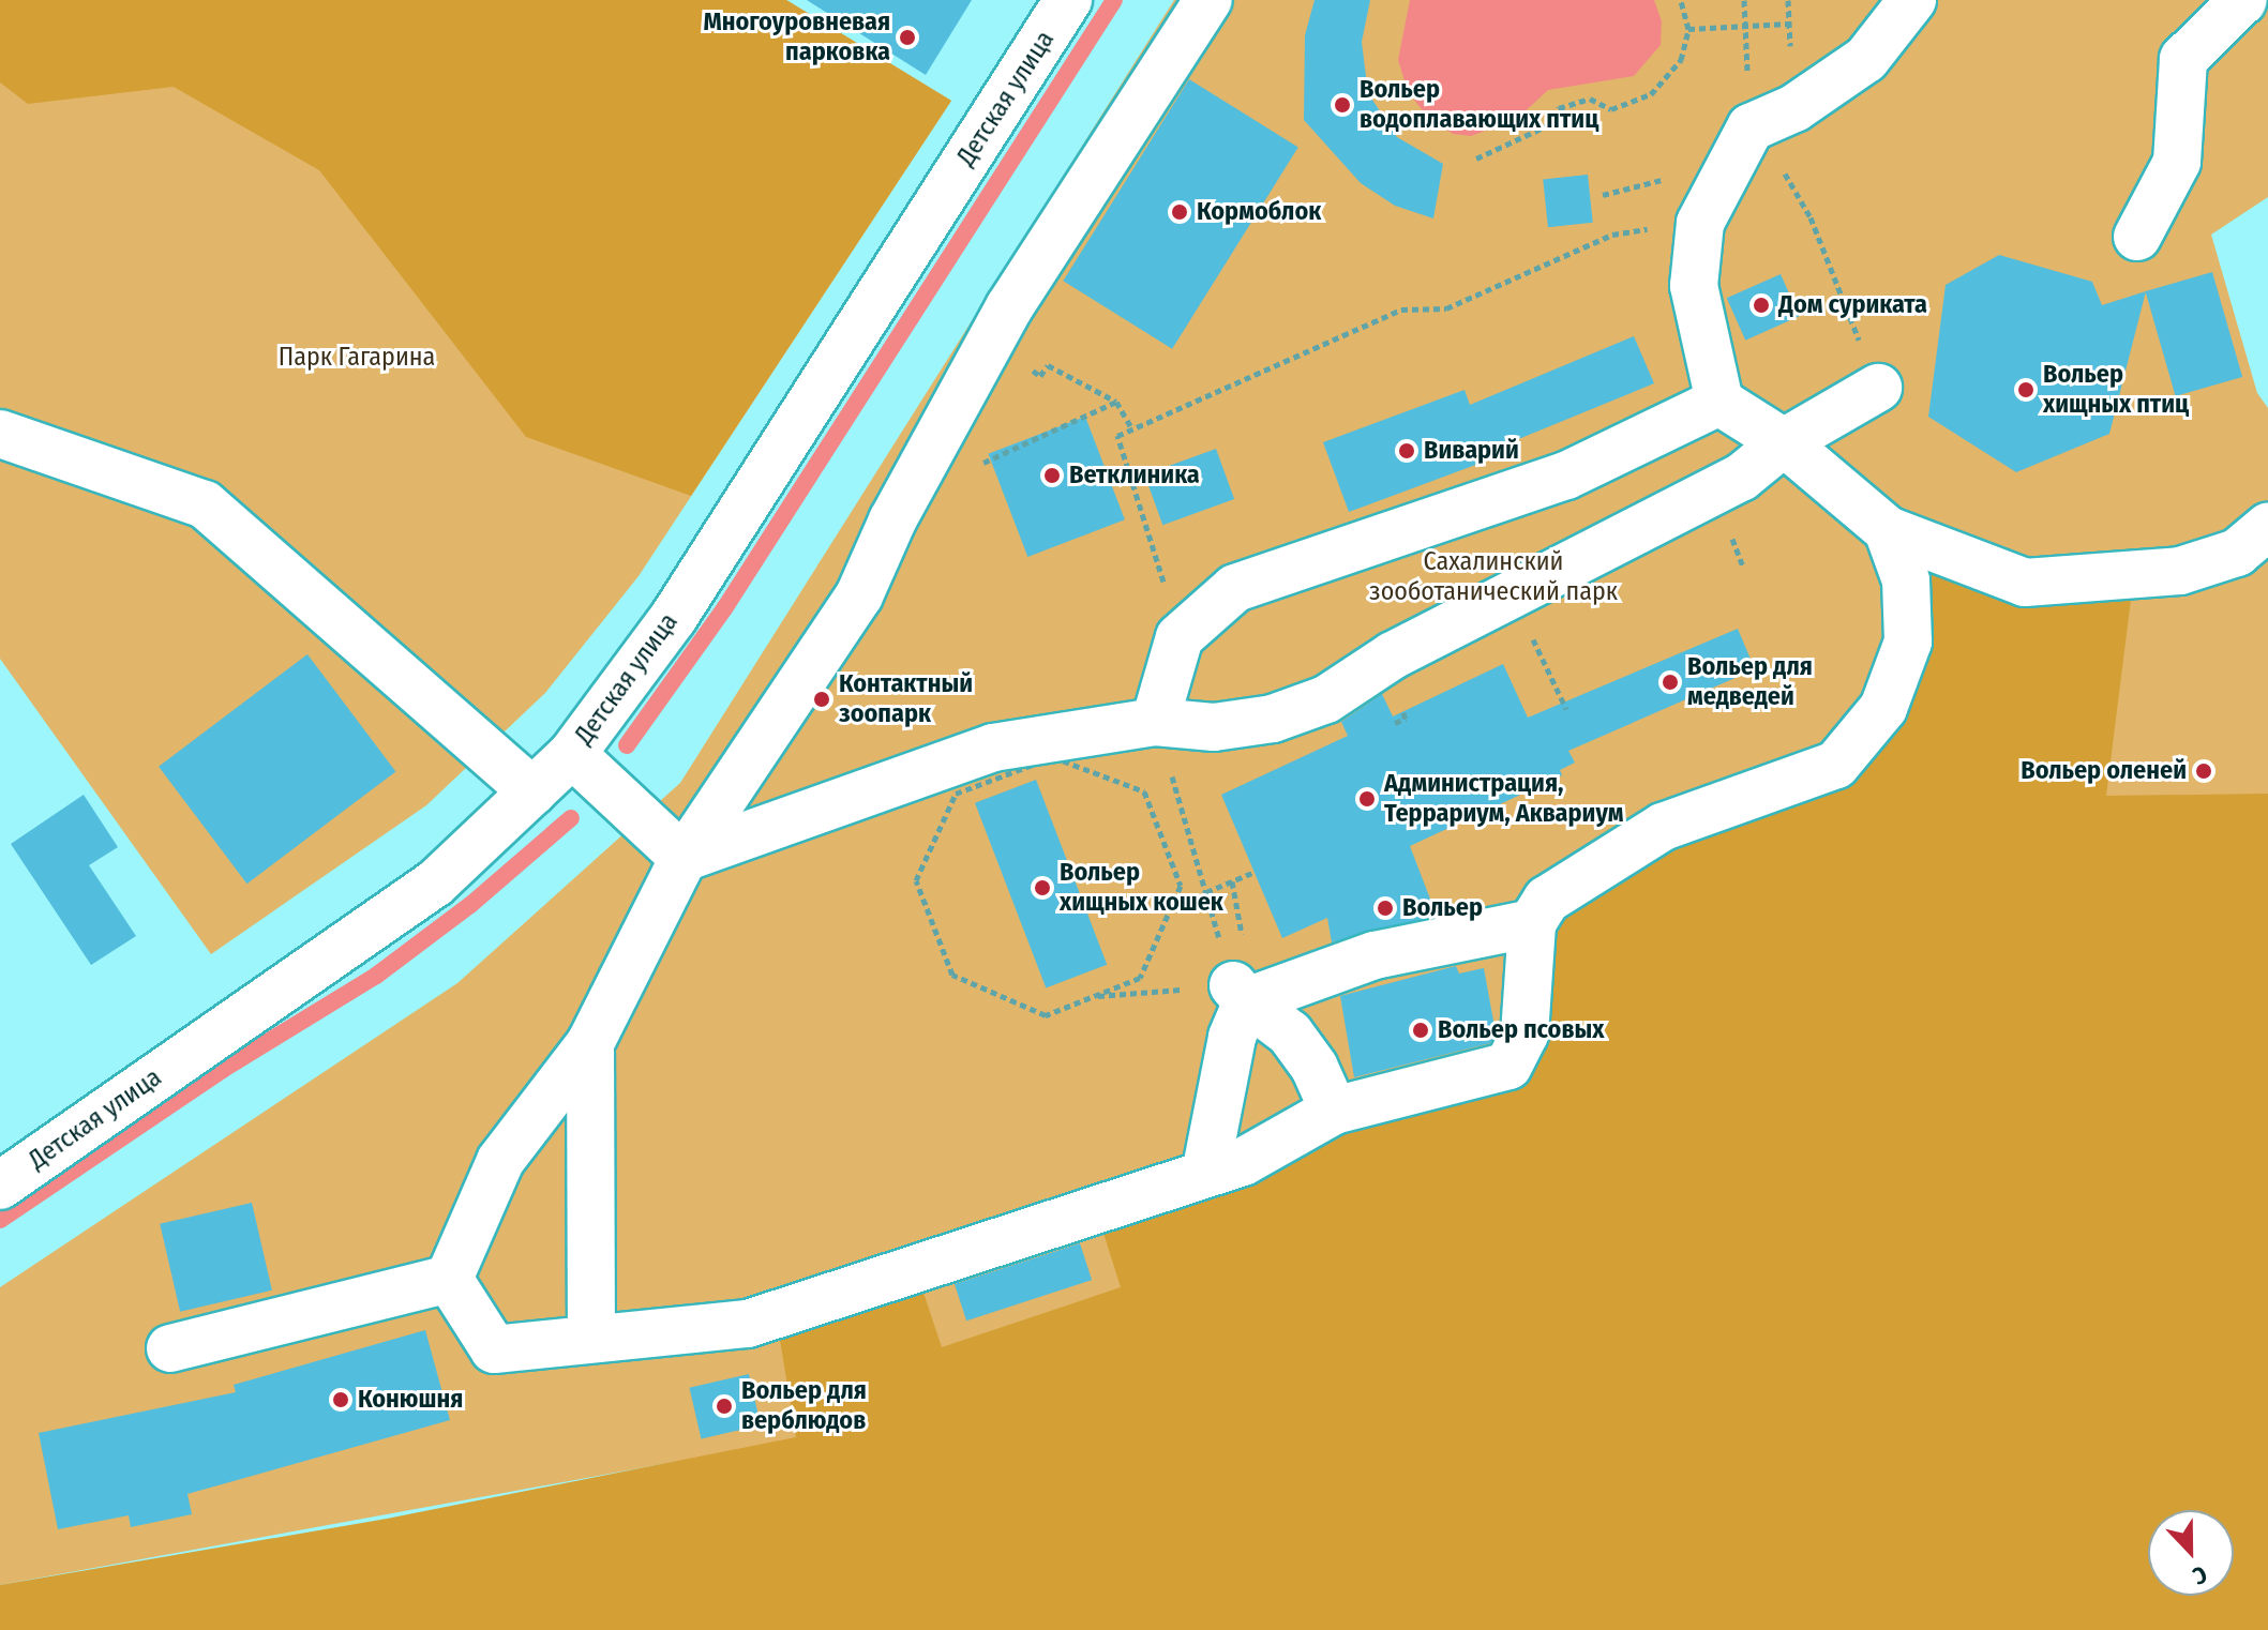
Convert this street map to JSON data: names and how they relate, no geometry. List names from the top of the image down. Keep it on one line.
{"streets":{"street":["Детская улица"]},"parks":["Парк Гагарина","Сахалинский зооботанический парк"],"places":["Многоуровневая парковка","Вольер водоплавающих птиц","Кормоблок","Дом суриката","Вольер хищных птиц","Виварий","Ветклиника","Вольер для медведей","Контактный зоопарк","Вольер оленей","Администрация, Террариум, Аквариум","Вольер хищных кошек","Вольер","Вольер псовых","Конюшня","Вольер для верблюдов"],"north":"bottom"}
